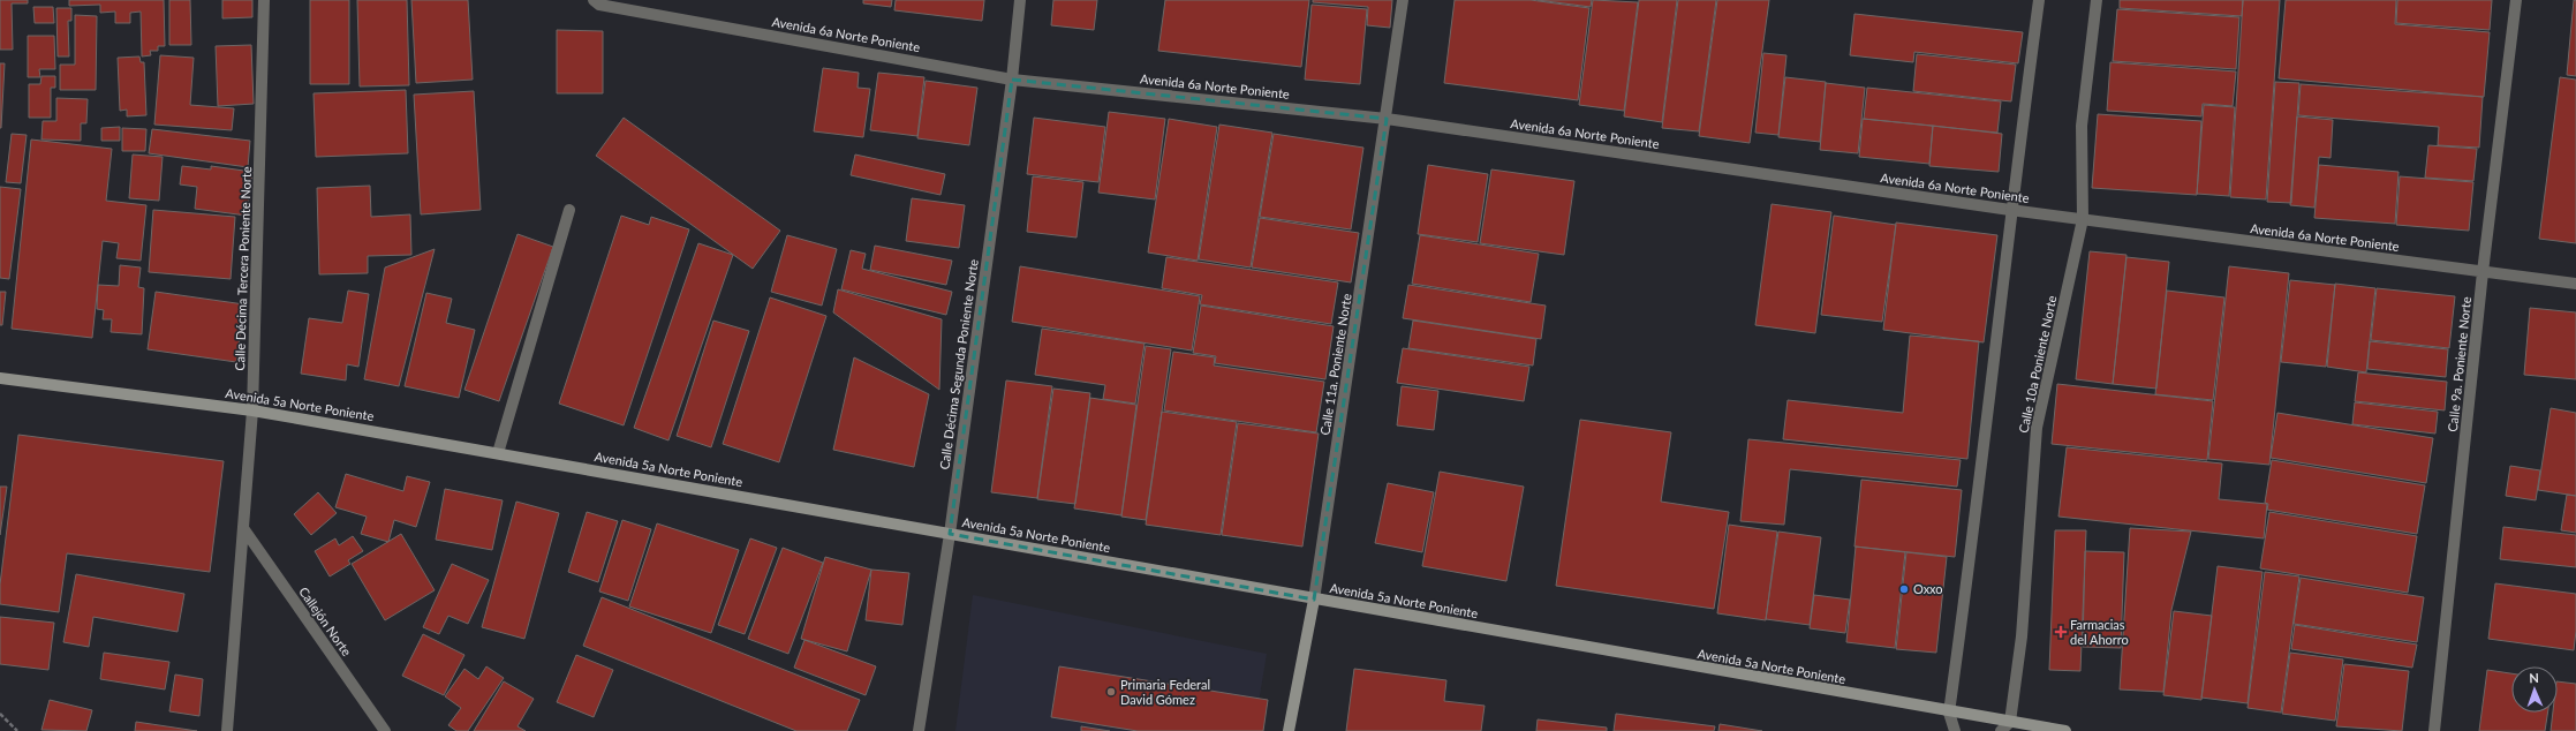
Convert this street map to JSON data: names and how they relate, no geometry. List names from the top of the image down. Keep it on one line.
{"streets":{"main road":["Calle 11a. Poniente Norte","Avenida 5a Norte Poniente"],"street":["Avenida 6a Norte Poniente","Calle Décima Tercera Poniente Norte","Calle Décima Segunda Poniente Norte","Calle 10a Poniente Norte","Calle 9a. Poniente Norte","Callejón Norte"]},"crossings":[["Avenida 6a Norte Poniente","Calle Décima Segunda Poniente Norte"],["Avenida 6a Norte Poniente","Calle 11a. Poniente Norte"],["Avenida 6a Norte Poniente","Calle 10a Poniente Norte"],["Avenida 6a Norte Poniente","Calle 9a. Poniente Norte"],["Calle Décima Tercera Poniente Norte","Avenida 5a Norte Poniente"],["Calle Décima Tercera Poniente Norte","Callejón Norte"],["Calle Décima Segunda Poniente Norte","Avenida 5a Norte Poniente"],["Calle 11a. Poniente Norte","Avenida 5a Norte Poniente"],["Calle 10a Poniente Norte","Avenida 5a Norte Poniente"]],"places":{"other":["Oxxo","Primaria Federal David Gómez"],"health":["Farmacias del Ahorro"]},"north":"top"}
